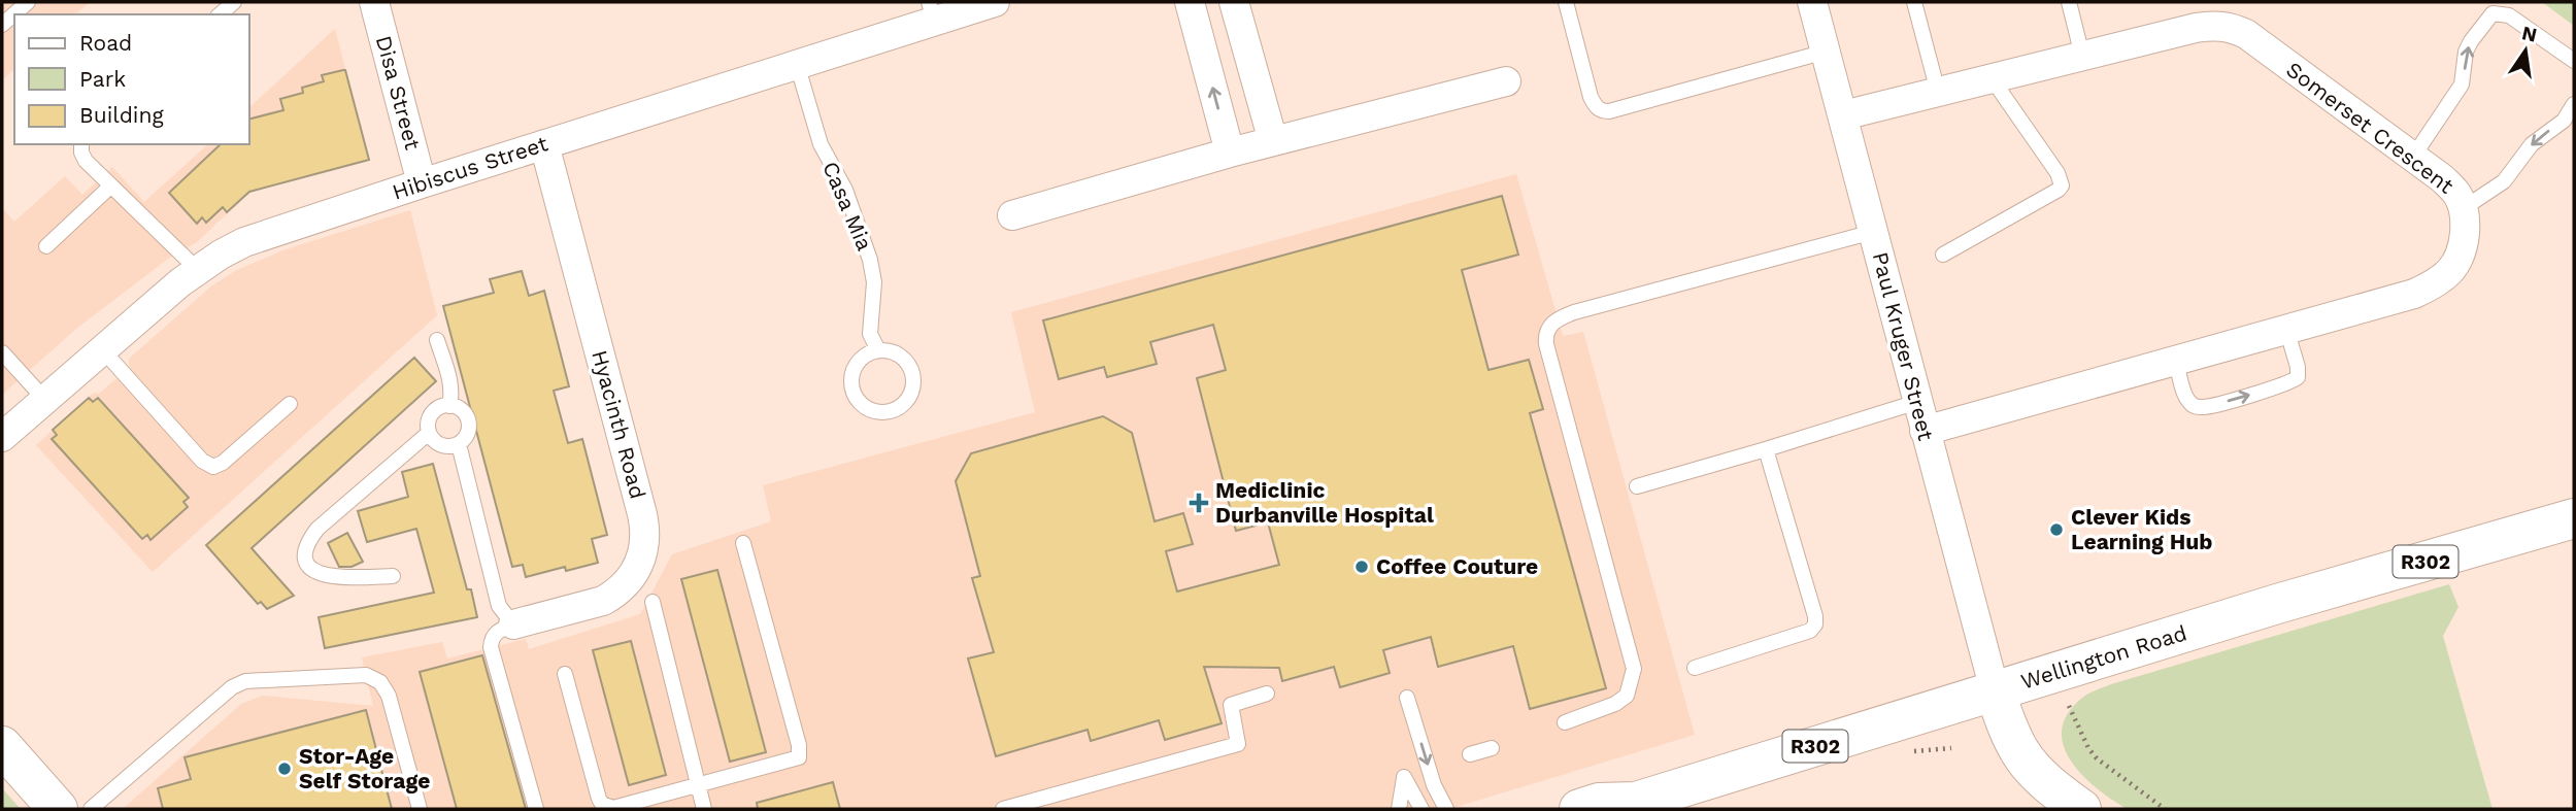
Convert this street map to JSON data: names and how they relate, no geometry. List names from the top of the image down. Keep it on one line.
{"streets":{"main road":["R302","Wellington Road"],"street":["Disa Street","Somerset Crescent","Hibiscus Street","Paul Kruger Street","Hyacinth Road"],"lane":["Casa Mia"]},"crossings":[["Disa Street","Hibiscus Street"],["Somerset Crescent","Paul Kruger Street"],["Hibiscus Street","Casa Mia"],["Hibiscus Street","Hyacinth Road"],["Paul Kruger Street","Wellington Road"]],"places":{"health":["Mediclinic Durbanville Hospital"],"other":["Clever Kids Learning Hub","Coffee Couture","Stor-Age Self Storage"]},"legend":["Road","Park","Building"],"north":"top"}
